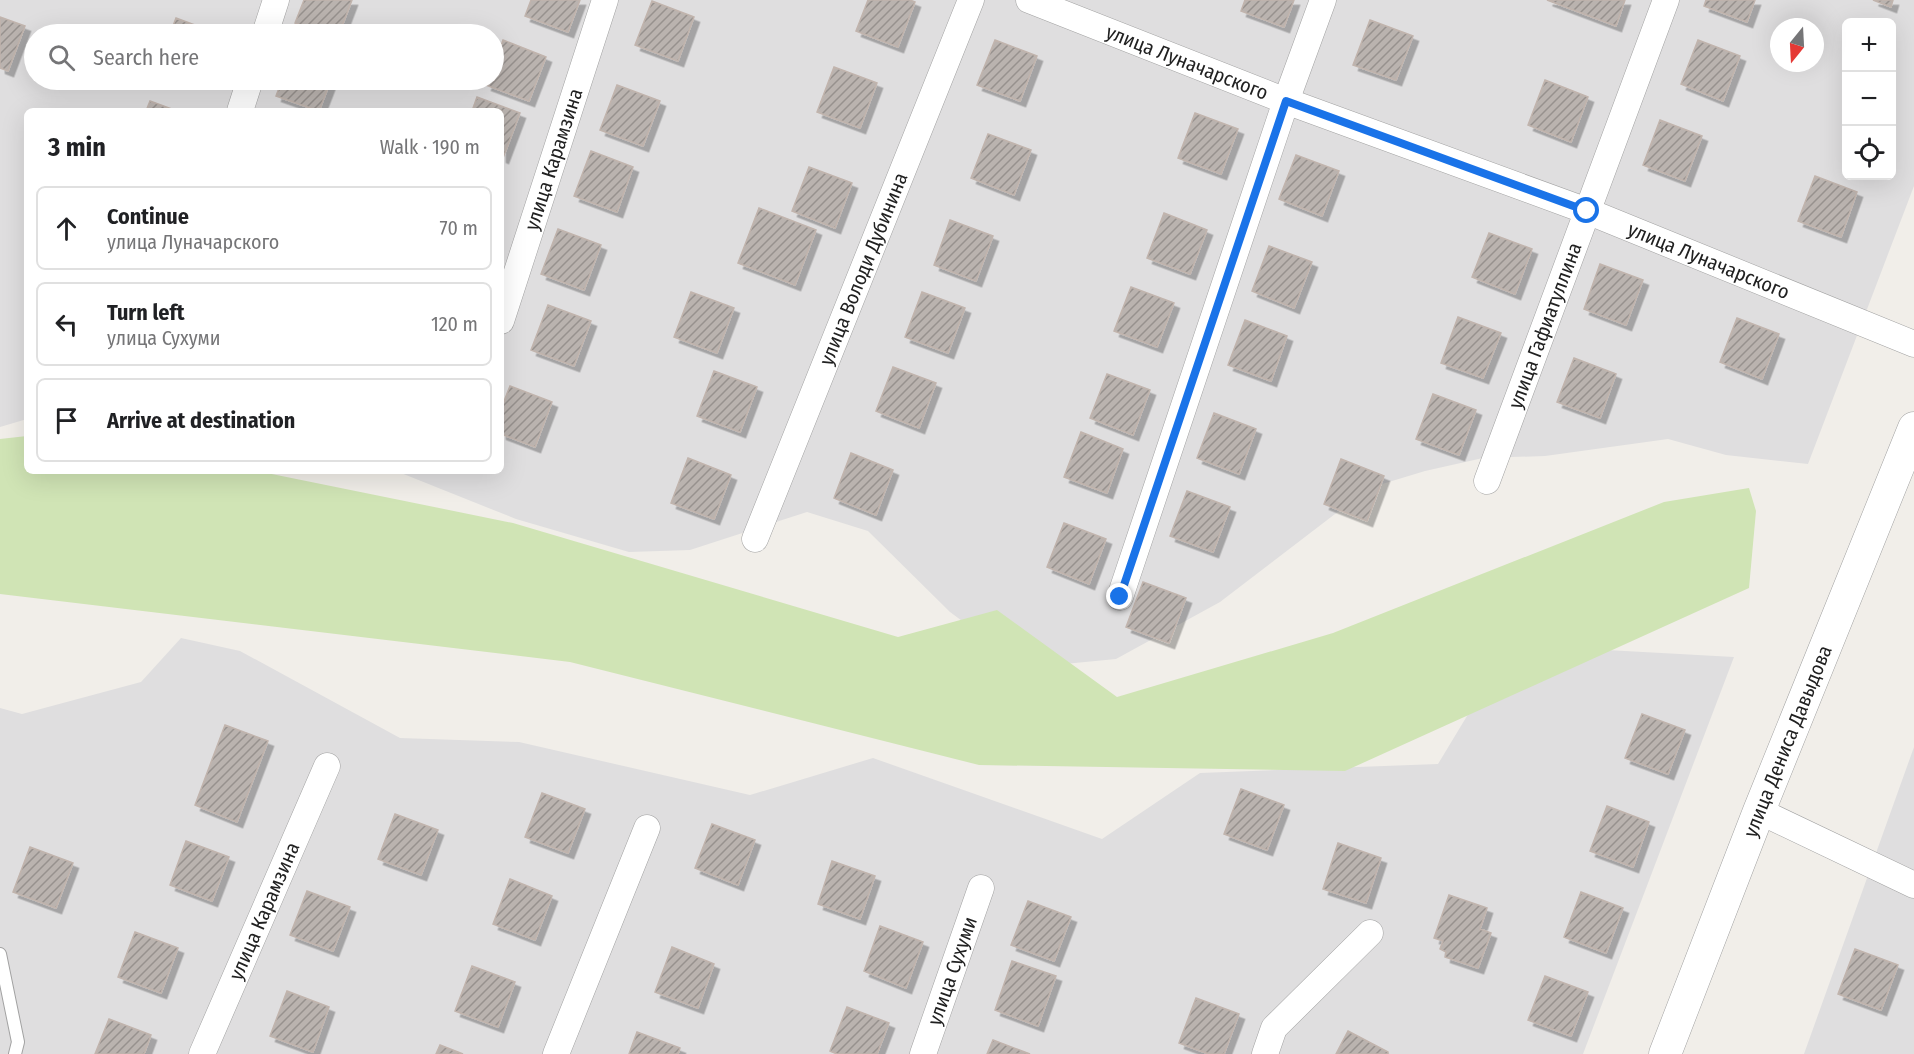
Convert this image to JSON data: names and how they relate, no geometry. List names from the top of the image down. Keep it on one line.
{"streets":{"street":["улица Луначарского","улица Карамзина","улица Володи Дубинина","улица Гафиатуллина","улица Дениса Давыдова","улица Сухуми"]},"crossings":[["улица Луначарского","улица Гафиатуллина"]],"north":"bottom","page":{"map_buttons":["+","−"],"search":"Search here","heading":["3 min","Walk · 190 m"],"list":[["Continue","улица Луначарского","70 m"],["Turn left","улица Сухуми","120 m"],"Arrive at destination"]}}
